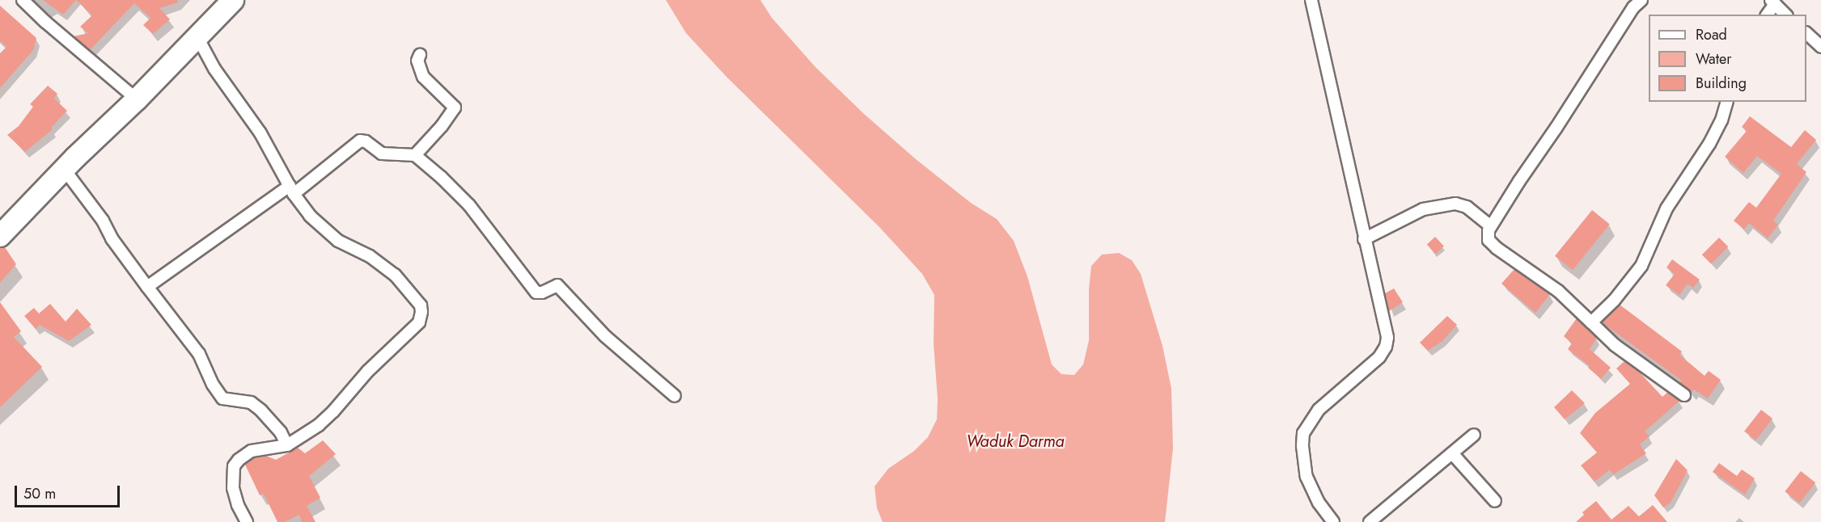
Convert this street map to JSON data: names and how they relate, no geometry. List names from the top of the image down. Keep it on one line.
{"water":["Waduk Darma"],"legend":["Road","Water","Building"],"scale_bar":"50 m"}
